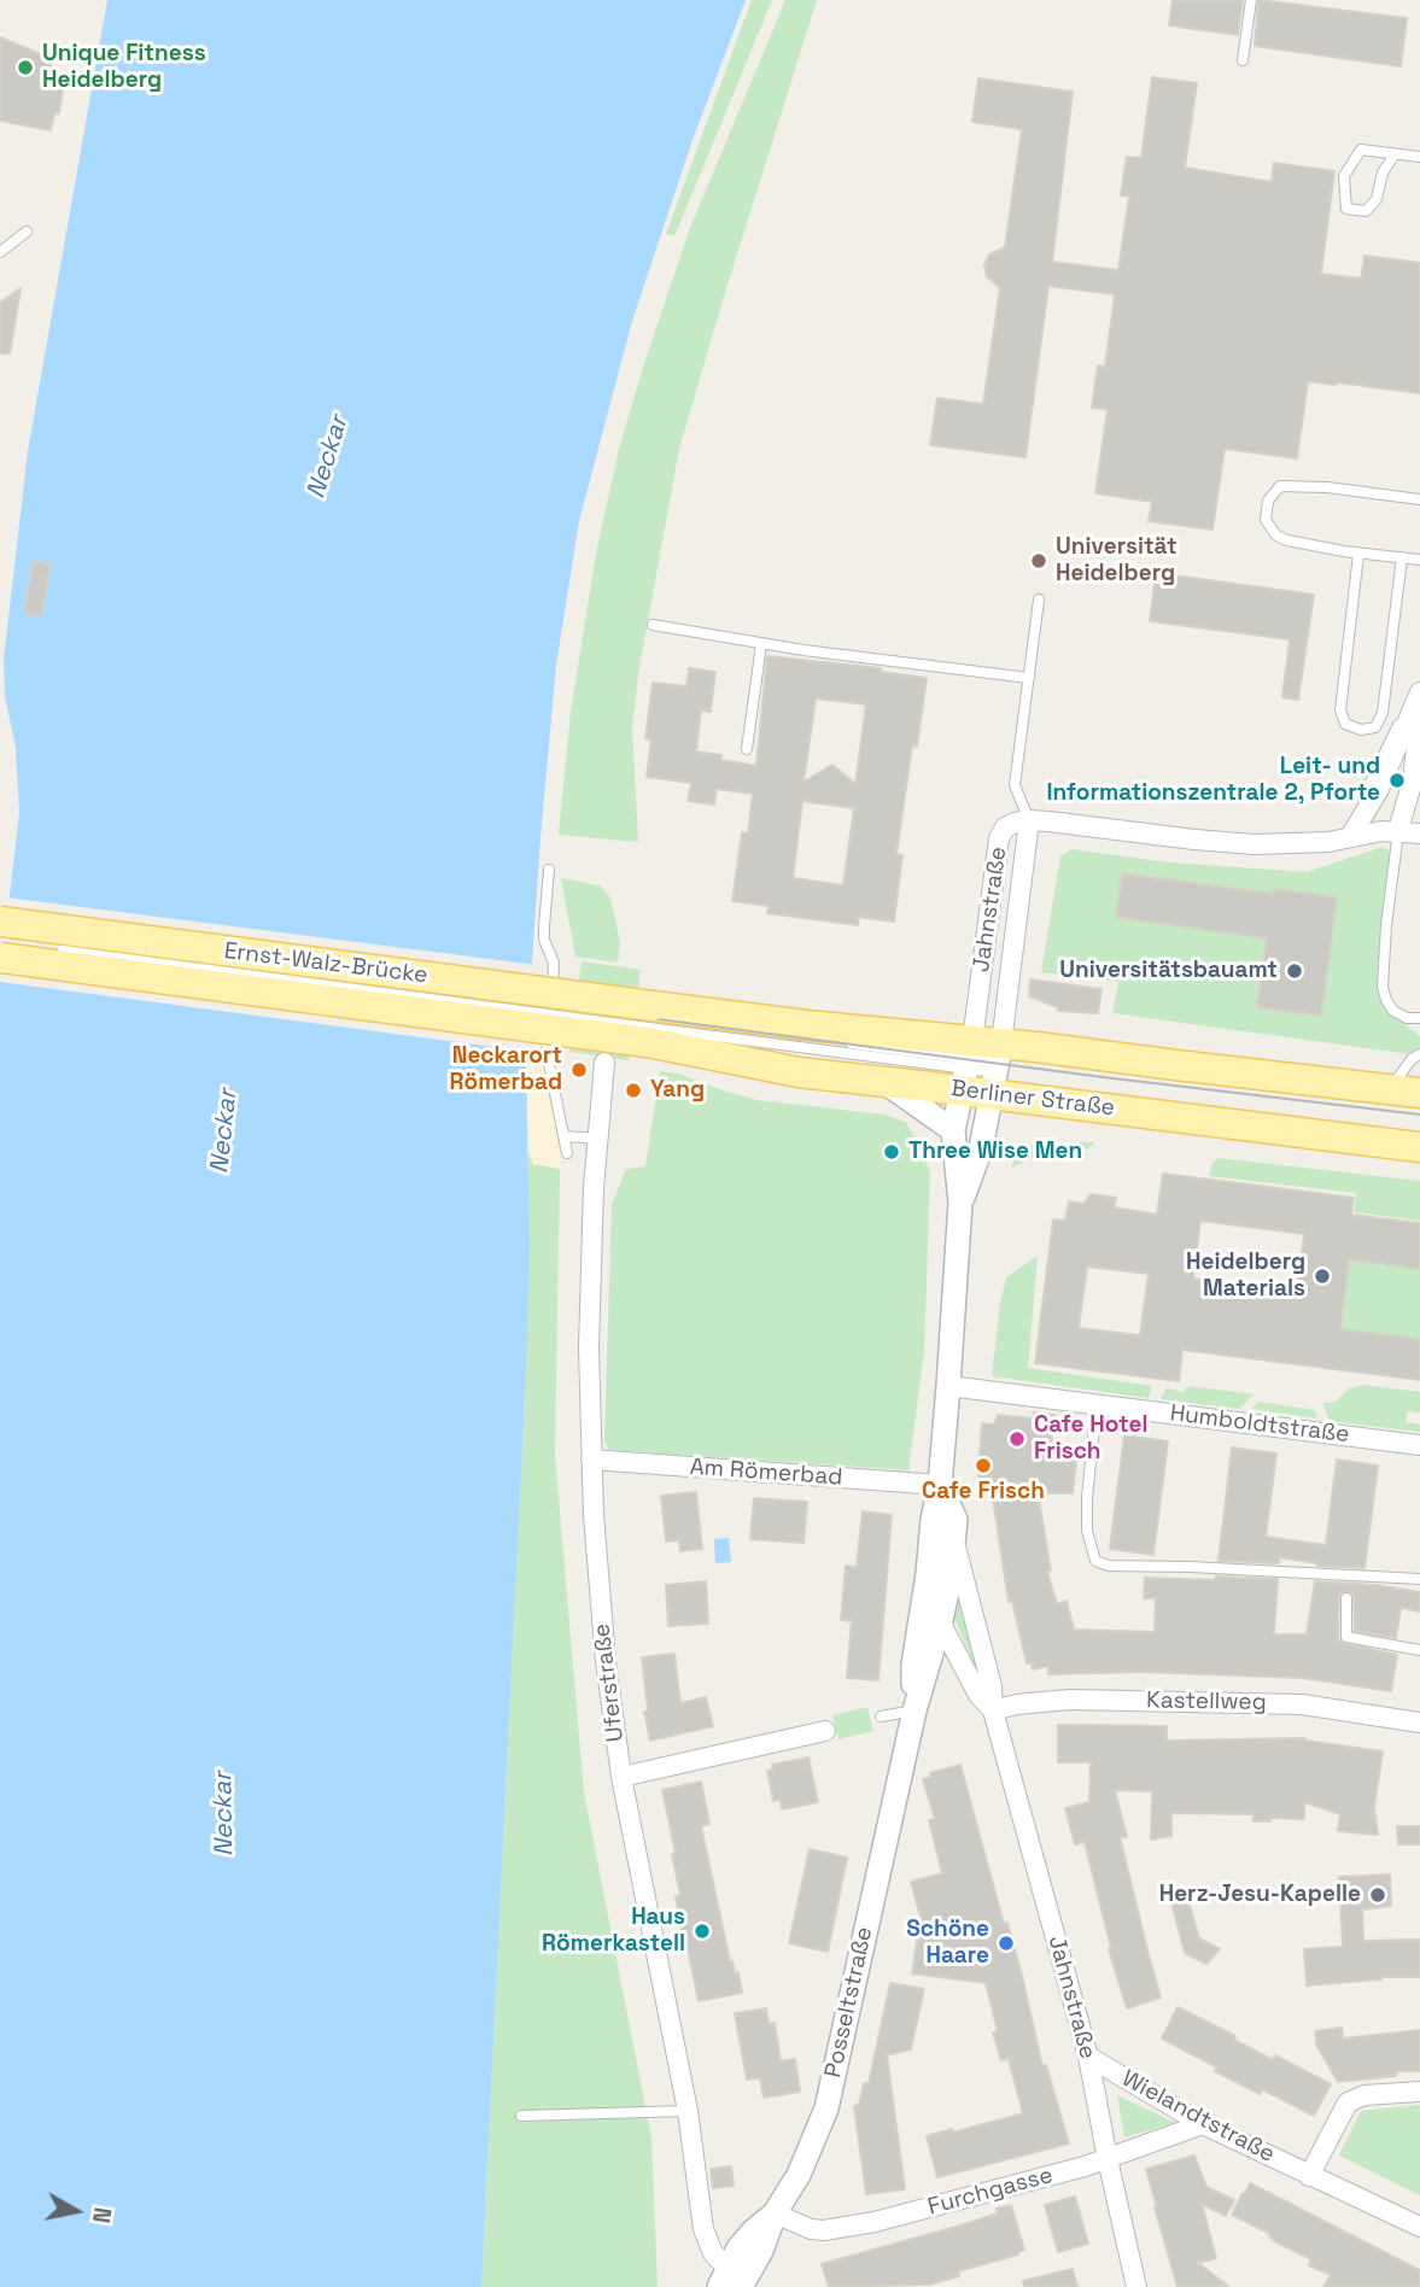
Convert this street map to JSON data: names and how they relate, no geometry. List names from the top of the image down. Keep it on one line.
{"streets":{"main road":["Ernst-Walz-Brücke","Berliner Straße"],"street":["Jahnstraße","Humboldtstraße","Am Römerbad","Uferstraße","Kastellweg","Posseltstraße","Wielandtstraße","Furchgasse"]},"crossings":[["Jahnstraße","Berliner Straße"],["Jahnstraße","Humboldtstraße"],["Jahnstraße","Am Römerbad"],["Jahnstraße","Kastellweg"],["Jahnstraße","Posseltstraße"],["Jahnstraße","Wielandtstraße"],["Jahnstraße","Furchgasse"],["Ernst-Walz-Brücke","Berliner Straße"],["Am Römerbad","Uferstraße"],["Uferstraße","Posseltstraße"],["Posseltstraße","Furchgasse"],["Wielandtstraße","Furchgasse"]],"water":["Neckar"],"places":["Unique Fitness Heidelberg","Universität Heidelberg","Leit- und Informationszentrale 2, Pforte","Universitätsbauamt","Neckarort Römerbad","Yang","Three Wise Men","Heidelberg Materials","Cafe Hotel Frisch","Cafe Frisch","Herz-Jesu-Kapelle","Haus Römerkastell","Schöne Haare"],"north":"right"}
